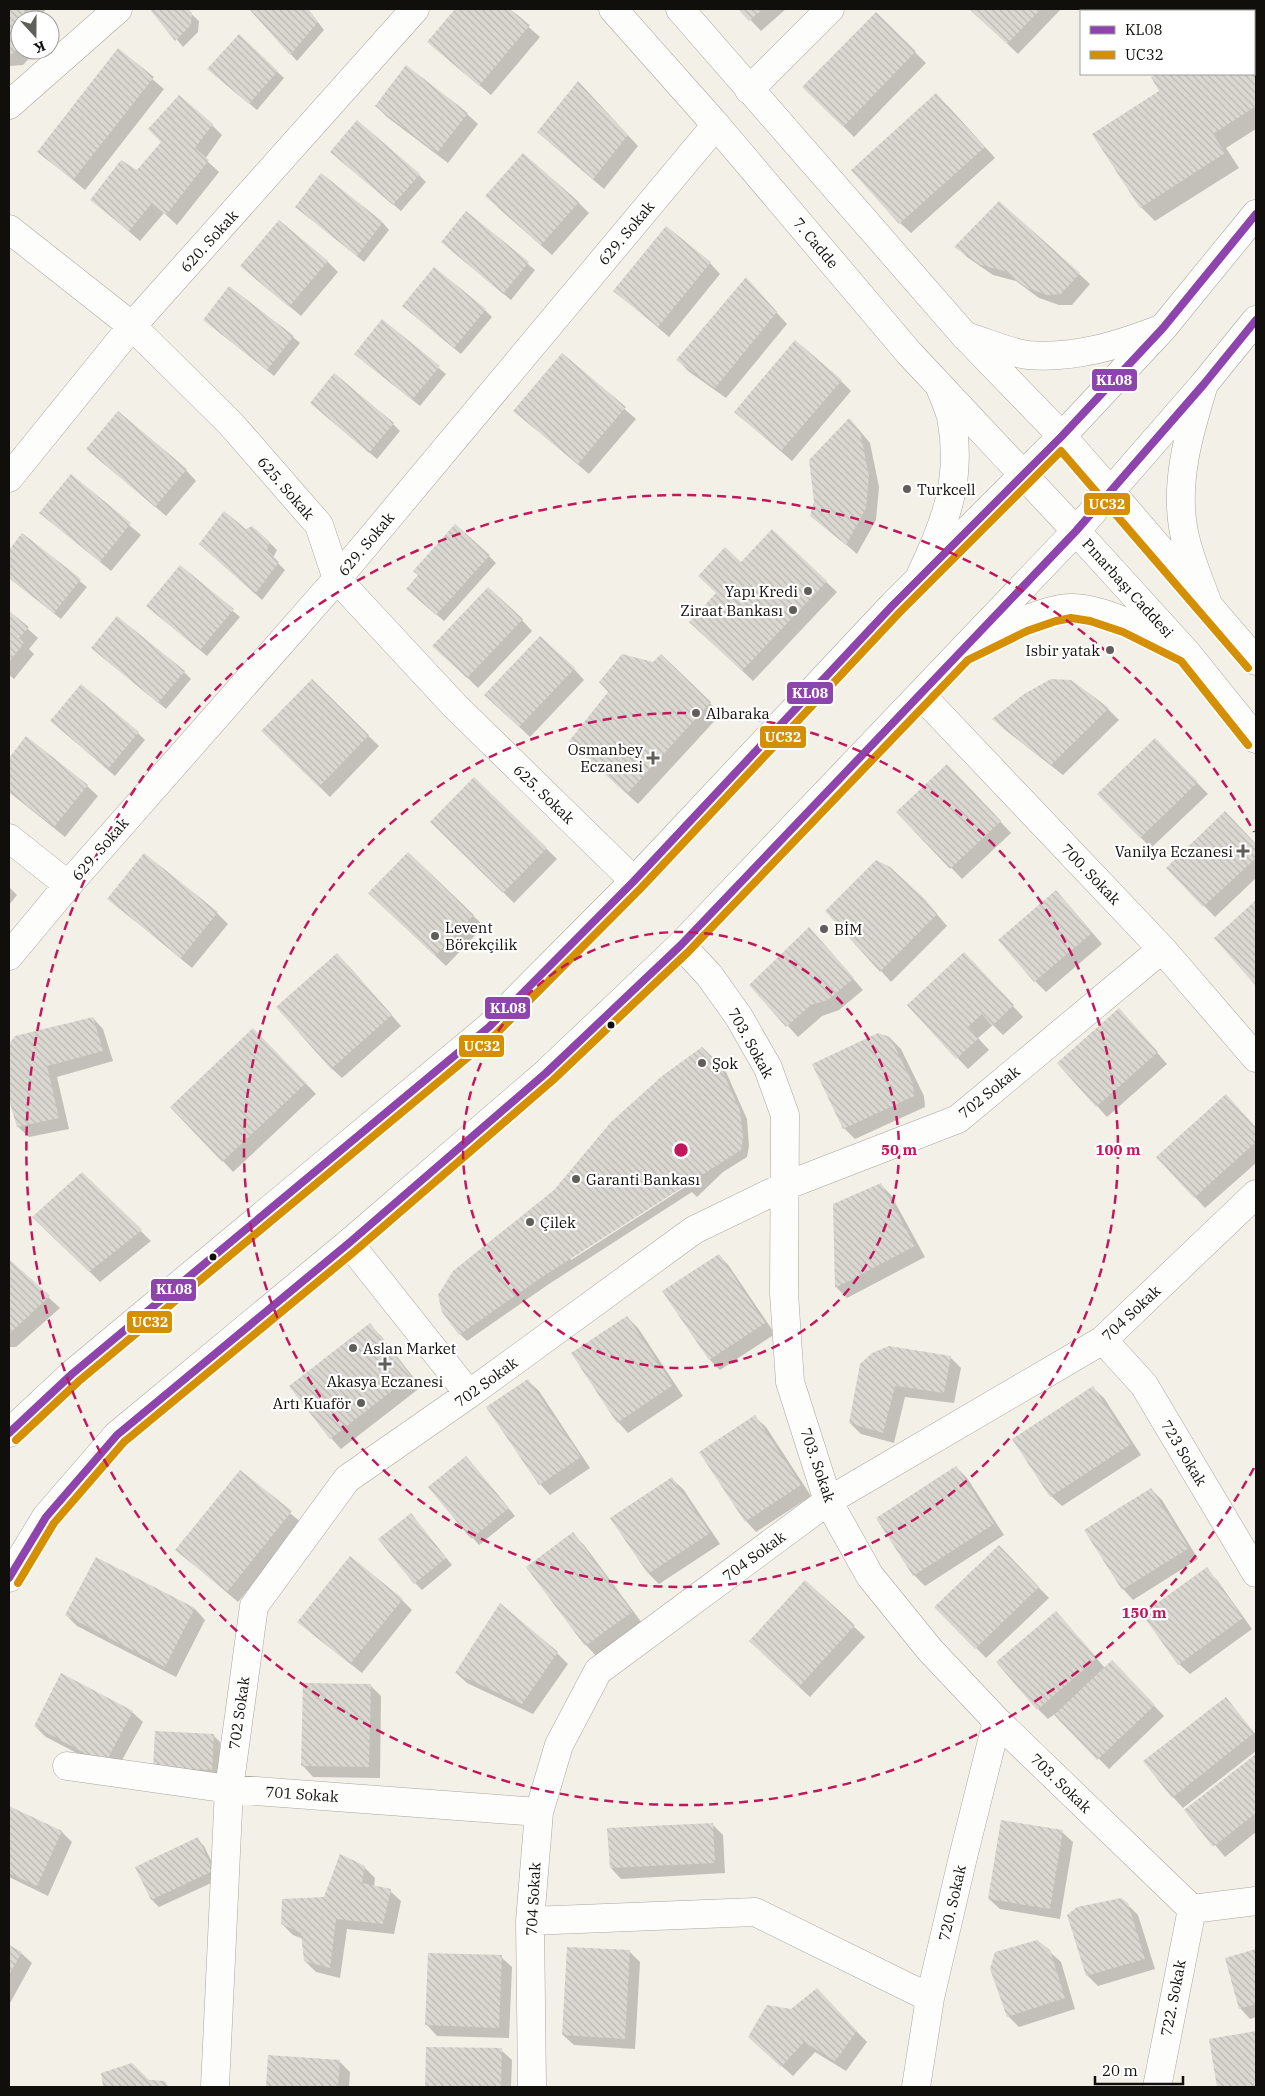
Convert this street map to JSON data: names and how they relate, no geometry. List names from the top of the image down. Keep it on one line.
{"streets":{"street":["629. Sokak","620. Sokak","7. Cadde","625. Sokak","Pınarbaşı Caddesi","700. Sokak","703. Sokak","702 Sokak","704 Sokak","723 Sokak","701 Sokak","720. Sokak","722. Sokak"]},"crossings":[["629. Sokak","7. Cadde"],["629. Sokak","625. Sokak"],["620. Sokak","625. Sokak"],["7. Cadde","Pınarbaşı Caddesi"],["700. Sokak","702 Sokak"],["703. Sokak","702 Sokak"],["703. Sokak","704 Sokak"],["703. Sokak","720. Sokak"],["703. Sokak","722. Sokak"],["702 Sokak","701 Sokak"],["704 Sokak","723 Sokak"],["704 Sokak","701 Sokak"]],"places":{"other":["Turkcell","Yapı Kredi","Ziraat Bankası","Isbir yatak","Albaraka","BİM","Levent Börekçilik","Şok","Garanti Bankası","Çilek","Aslan Market","Artı Kuaför"],"health":["Osmanbey Eczanesi","Vanilya Eczanesi","Akasya Eczanesi"]},"lines":["transit line KL08","transit line UC32"],"legend":["KL08","UC32"],"scale_bar":"20 m","north":"bottom","rings":["50 m","100 m","150 m"]}
